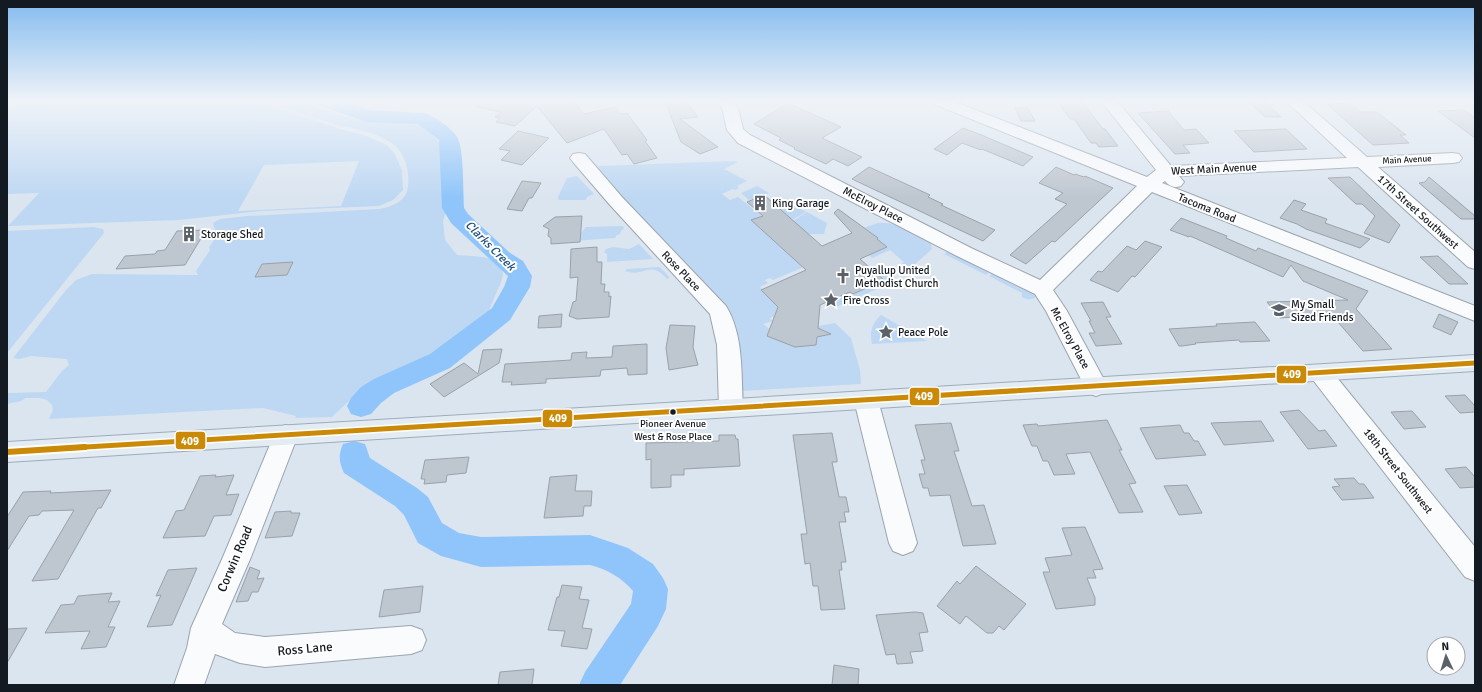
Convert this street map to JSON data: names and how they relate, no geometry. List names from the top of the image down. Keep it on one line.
{"streets":{"street":["Main Avenue","West Main Avenue","McElroy Place","Tacoma Road","17th Street Southwest","Rose Place","Mc Elroy Place","18th Street Southwest","Corwin Road","Ross Lane"]},"crossings":[["Main Avenue","West Main Avenue"],["Main Avenue","17th Street Southwest"],["West Main Avenue","McElroy Place"],["West Main Avenue","Tacoma Road"],["West Main Avenue","17th Street Southwest"],["West Main Avenue","Mc Elroy Place"],["McElroy Place","Mc Elroy Place"],["Corwin Road","Ross Lane"]],"water":["Clarks Creek"],"places":{"building":["King Garage","Storage Shed"],"church":["Puyallup United Methodist Church"],"place":["Fire Cross","Peace Pole"],"school or university":["My Small Sized Friends"],"other":["Pioneer Avenue West & Rose Place"]},"lines":["transit line 409"],"north":"top"}
